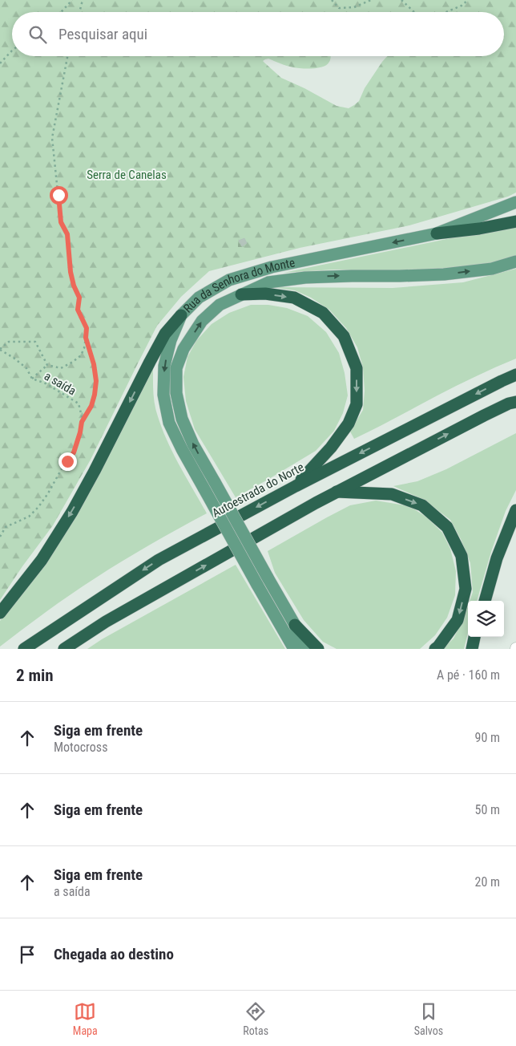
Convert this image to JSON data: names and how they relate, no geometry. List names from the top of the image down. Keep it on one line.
{"streets":{"highway":["Autoestrada do Norte"],"main road":["Rua da Senhora do Monte"],"path":["a saída"]},"parks":["Serra de Canelas"],"page":{"search":"Pesquisar aqui","heading":["2 min","A pé · 160 m"],"list":[["Siga em frente","Motocross","90 m"],["Siga em frente","50 m"],["Siga em frente","a saída","20 m"],"Chegada ao destino"],"nav":["Mapa","Rotas","Salvos"]}}
